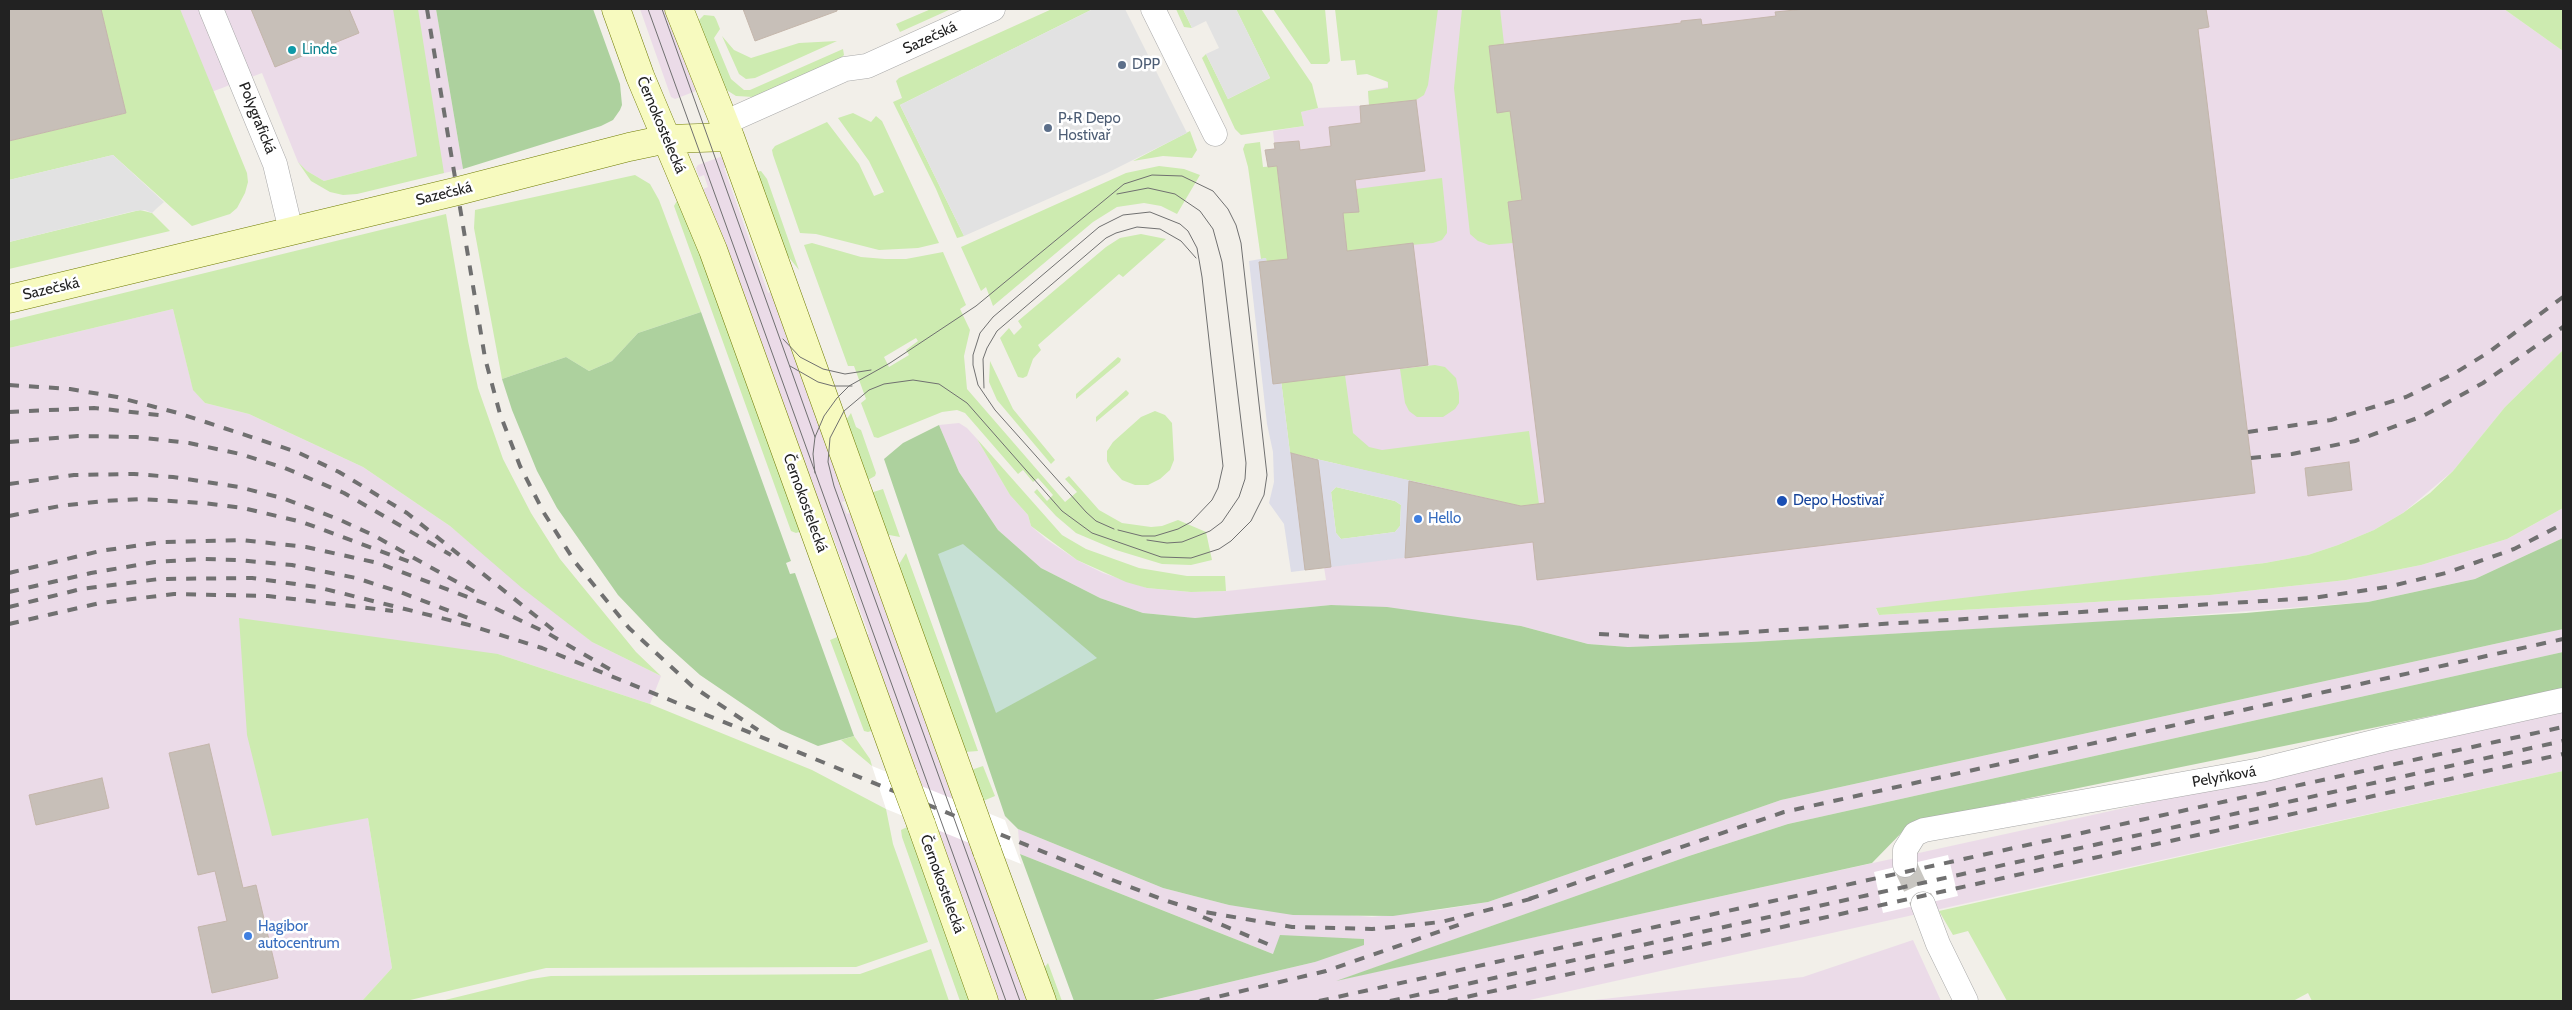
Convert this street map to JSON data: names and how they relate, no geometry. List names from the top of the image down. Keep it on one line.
{"streets":{"main road":["Sazečská","Černokostelecká"],"street":["Polygrafická","Pelyňková"]},"crossings":[["Sazečská","Polygrafická"],["Sazečská","Černokostelecká"]],"places":["Linde","DPP","P+R Depo Hostivař","Depo Hostivař","Hello","Hagibor autocentrum"]}
